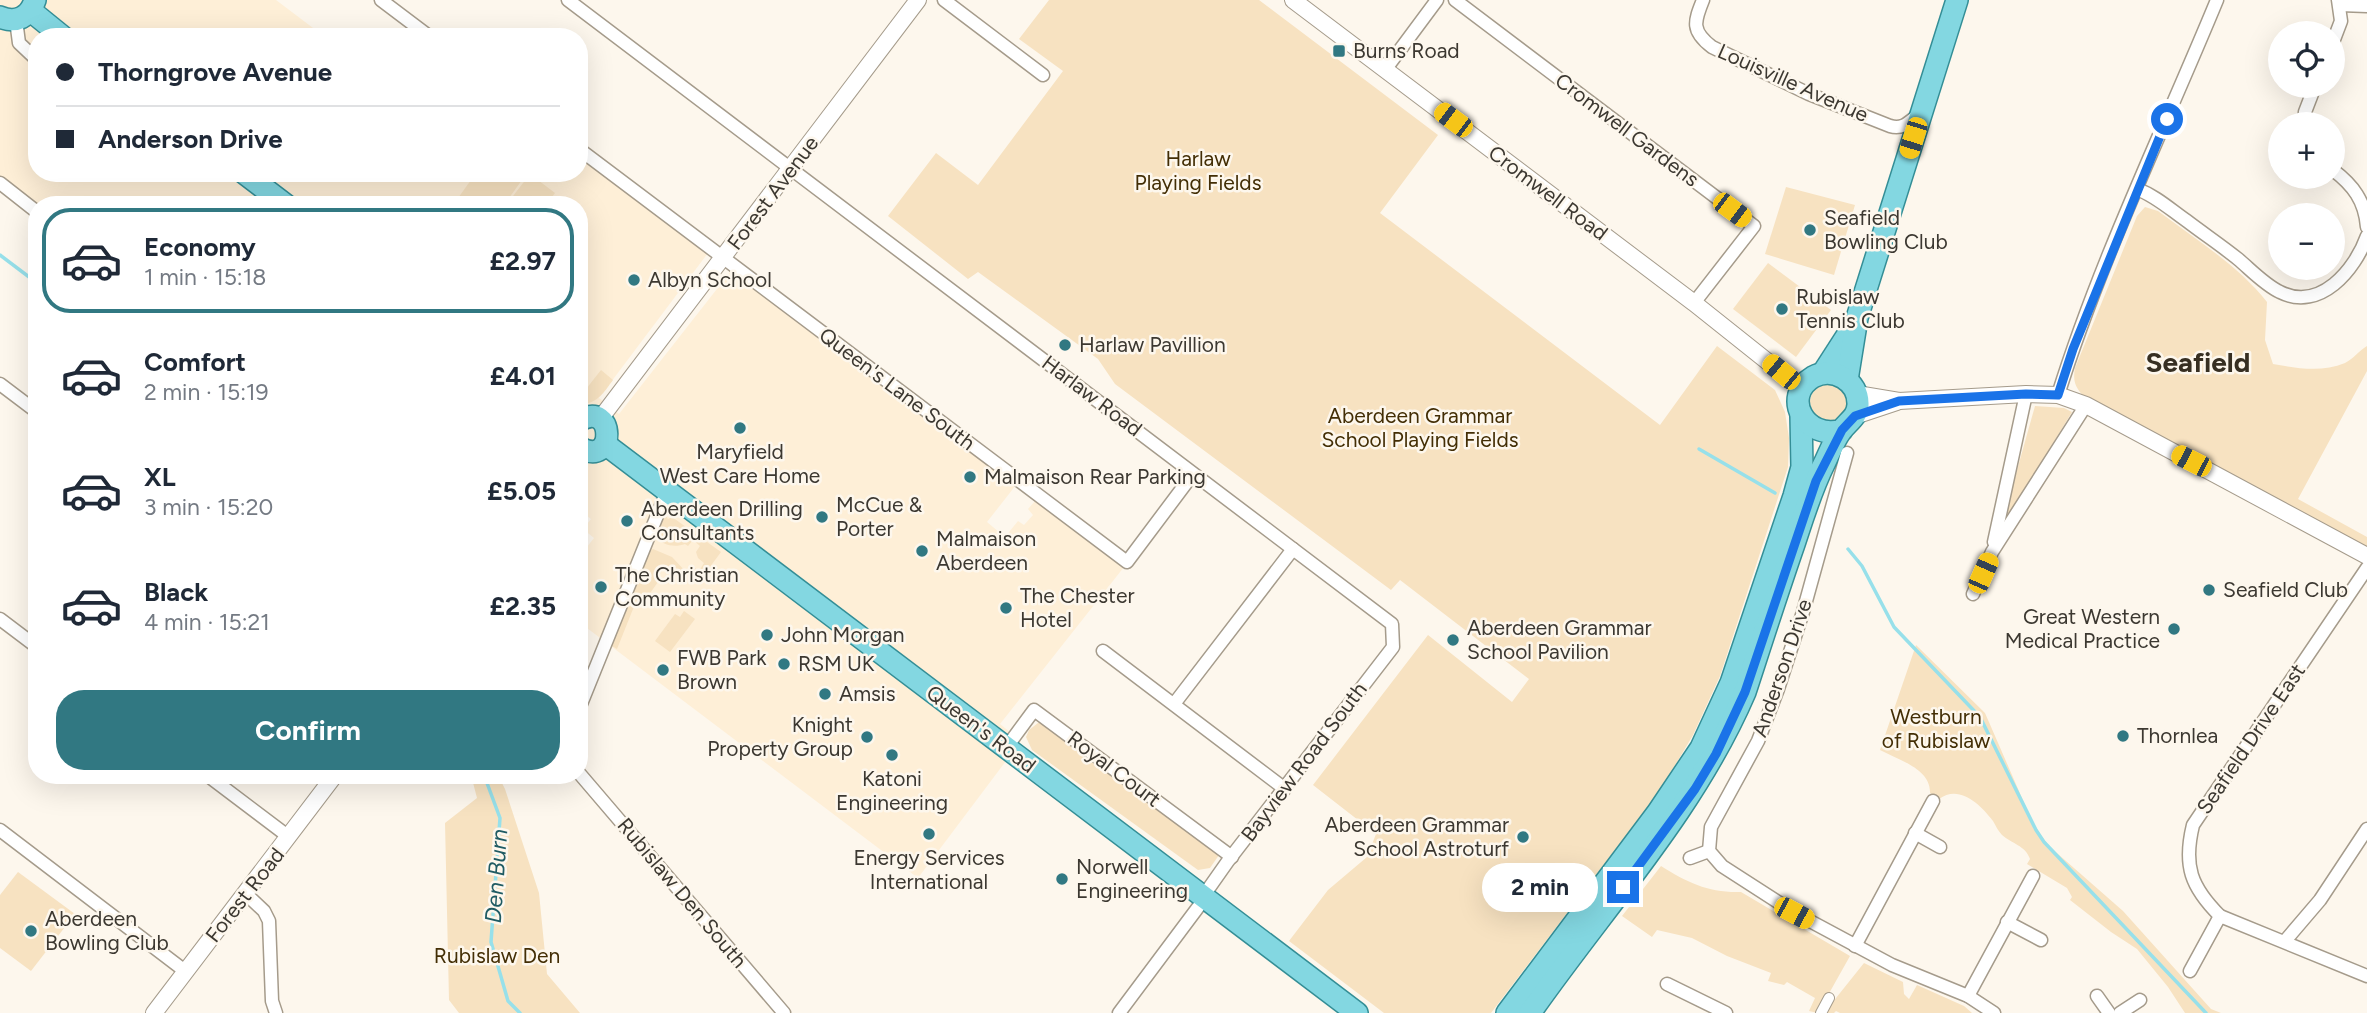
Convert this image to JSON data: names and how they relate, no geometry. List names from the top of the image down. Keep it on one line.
{"streets":{"main road":["Anderson Drive","Queen's Road"],"street":["Louisville Avenue","Cromwell Gardens","Forest Avenue","Cromwell Road","Queen's Lane South","Harlaw Road","Seafield Drive East","Bayview Road South","Royal Court","Rubislaw Den South","Forest Road"]},"crossings":[["Cromwell Gardens","Cromwell Road"],["Forest Avenue","Queen's Lane South"],["Forest Avenue","Harlaw Road"],["Cromwell Road","Anderson Drive"],["Queen's Lane South","Harlaw Road"],["Harlaw Road","Bayview Road South"],["Queen's Road","Bayview Road South"],["Queen's Road","Royal Court"],["Bayview Road South","Royal Court"]],"districts":["Seafield"],"water":["Den Burn"],"parks":["Harlaw Playing Fields","Aberdeen Grammar School Playing Fields","Westburn of Rubislaw","Rubislaw Den"],"places":{"transit":["Burns Road"],"other":["Seafield Bowling Club","Albyn School","Rubislaw Tennis Club","Harlaw Pavillion","Maryfield West Care Home","Malmaison Rear Parking","McCue & Porter","Aberdeen Drilling Consultants","Malmaison Aberdeen","The Christian Community","Seafield Club","The Chester Hotel","Great Western Medical Practice","John Morgan","Aberdeen Grammar School Pavilion","RSM UK","FWB Park Brown","Amsis","Thornlea","Knight Property Group","Katoni Engineering","Energy Services International","Aberdeen Grammar School Astroturf","Norwell Engineering","Aberdeen Bowling Club"]},"page":{"map_buttons":["+","−"],"banner":["Thorngrove Avenue","Anderson Drive"],"list":[{"name":"Economy","note":"1 min · 15:18","value":"£2.97"},{"name":"Comfort","note":"2 min · 15:19","value":"£4.01"},{"name":"XL","note":"3 min · 15:20","value":"£5.05"},{"name":"Black","note":"4 min · 15:21","value":"£2.35"}],"buttons":"Confirm","bubble":"2 min"}}
